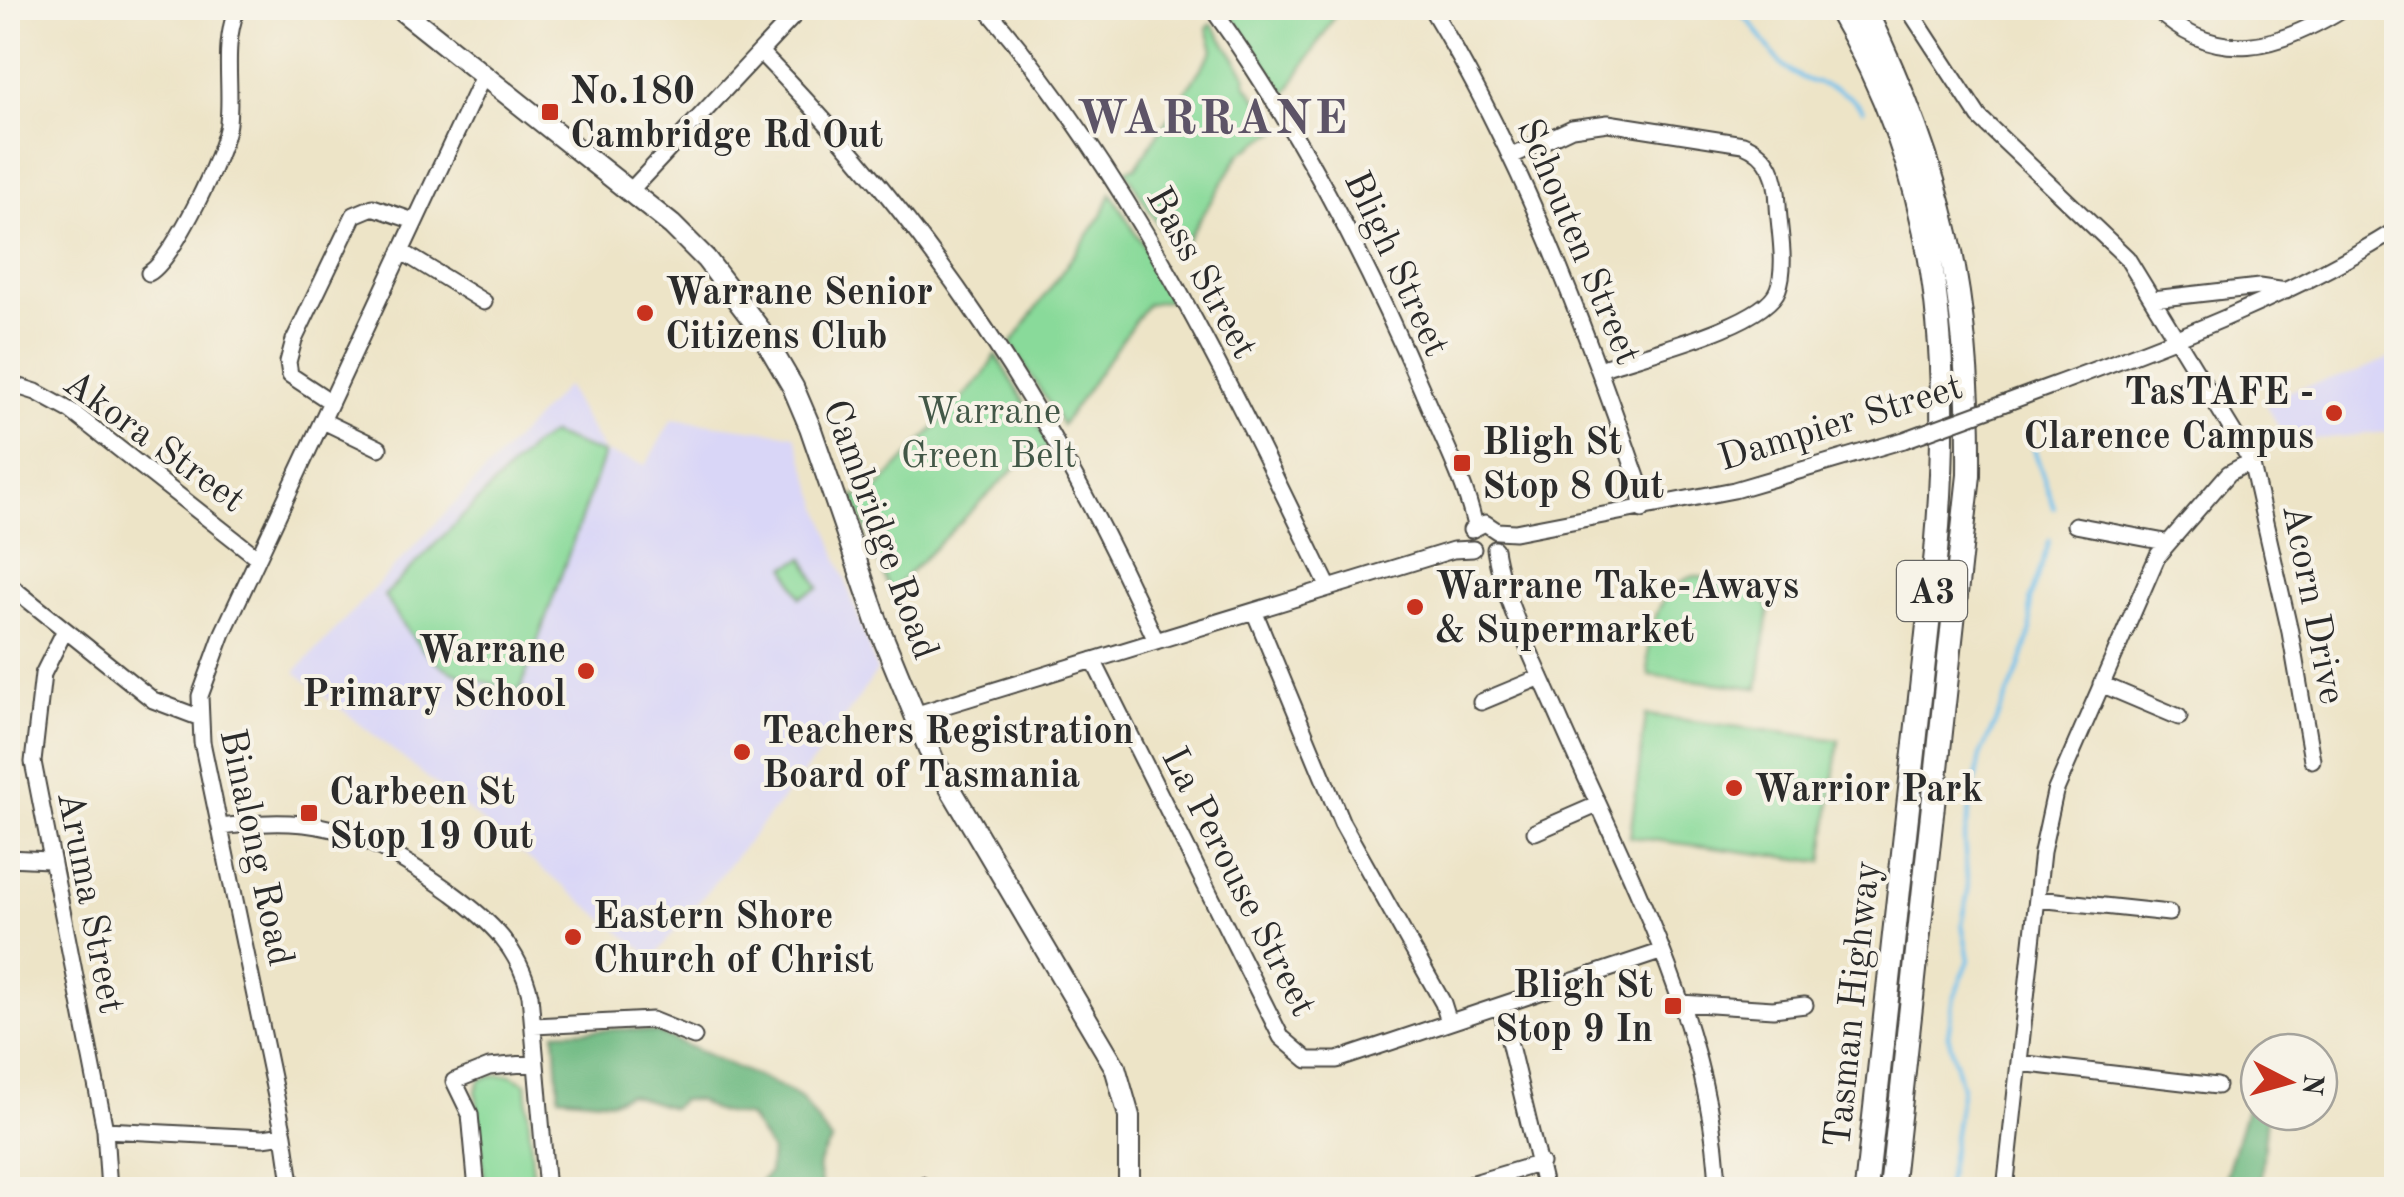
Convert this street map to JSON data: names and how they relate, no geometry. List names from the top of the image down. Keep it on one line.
{"streets":{"highway":["A3","Tasman Highway"],"main road":["Cambridge Road"],"street":["Schouten Street","Bligh Street","Bass Street","Dampier Street","Akora Street","Acorn Drive","Binalong Road","La Perouse Street","Aruma Street"]},"crossings":[["Schouten Street","Dampier Street"],["Bligh Street","Dampier Street"],["Dampier Street","Acorn Drive"],["Akora Street","Binalong Road"],["Cambridge Road","Binalong Road"]],"districts":["WARRANE"],"parks":["Warrane Green Belt"],"places":{"transit":["No.180 Cambridge Rd Out","Bligh St Stop 8 Out","Carbeen St Stop 19 Out","Bligh St Stop 9 In"],"other":["Warrane Senior Citizens Club","TasTAFE - Clarence Campus","Warrane Take-Aways & Supermarket","Warrane Primary School","Teachers Registration Board of Tasmania","Warrior Park","Eastern Shore Church of Christ"]},"north":"right"}
